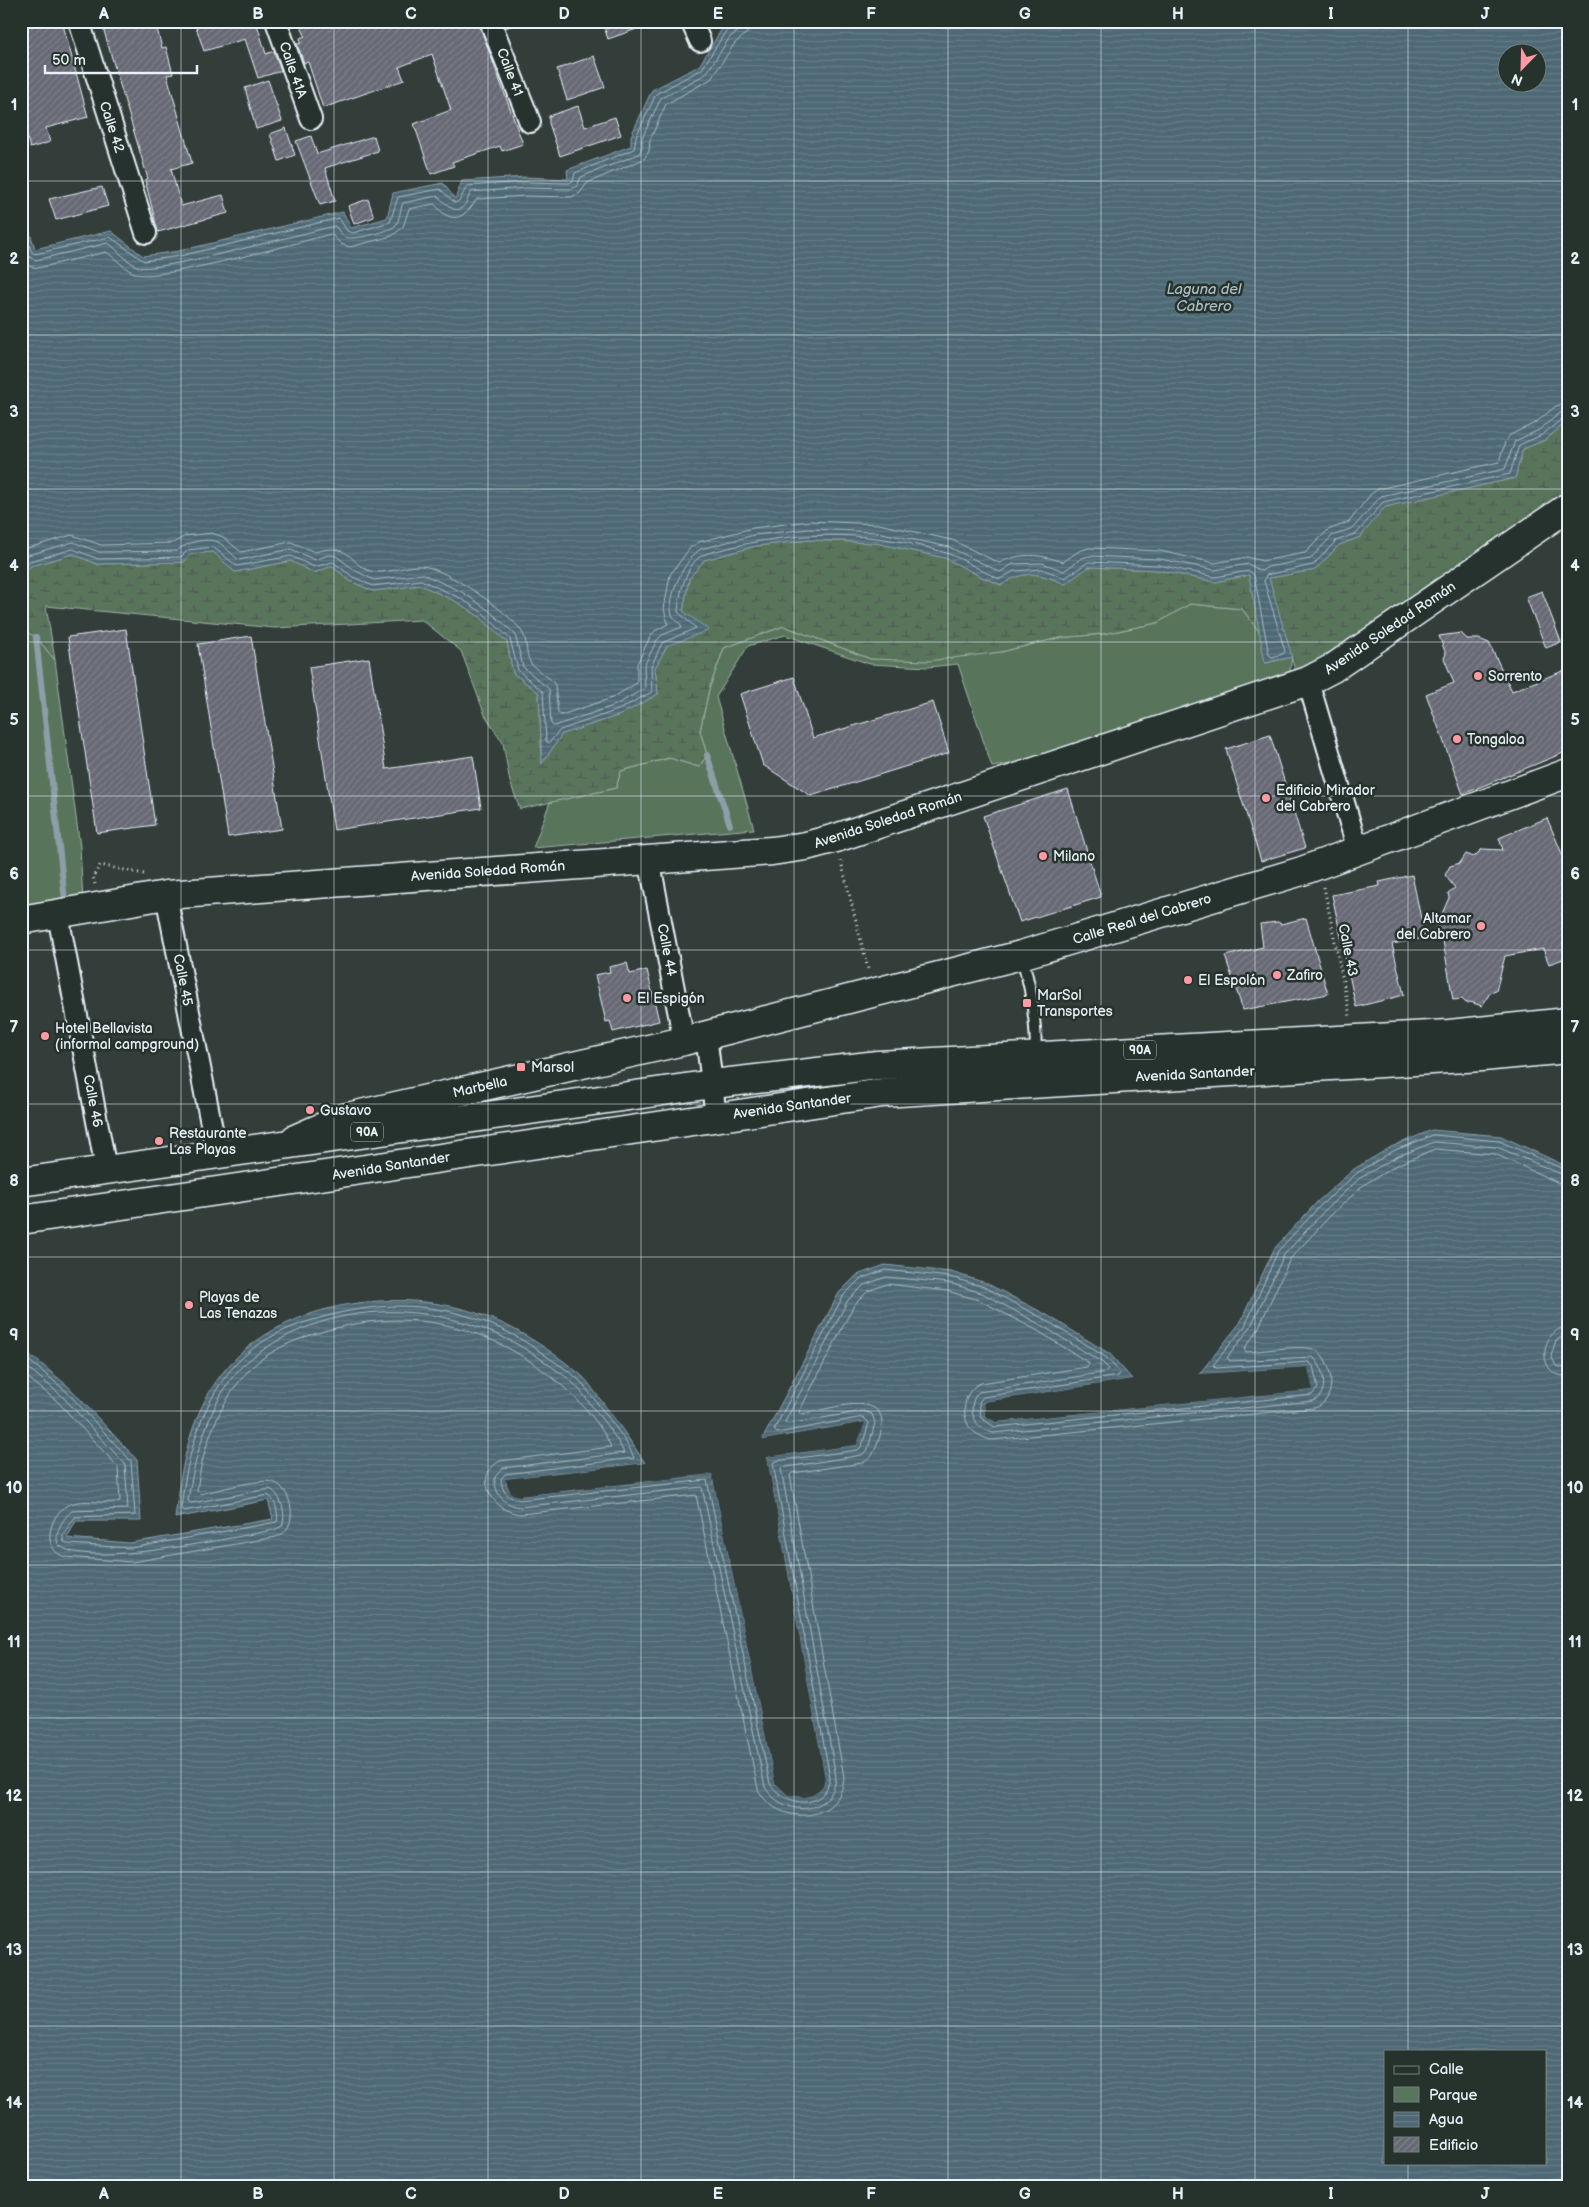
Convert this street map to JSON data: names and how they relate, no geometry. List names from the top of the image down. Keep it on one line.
{"streets":{"main road":["Avenida Soledad Román","Calle Real del Cabrero","90A","Avenida Santander","Marbella"],"street":["Calle 41A","Calle 41","Calle 42","Calle 44","Calle 45","Calle 46"],"path":["Calle 43"]},"crossings":[["Avenida Soledad Román","Calle 44"],["Avenida Soledad Román","Calle 45"],["Avenida Soledad Román","Calle 46"],["Calle Real del Cabrero","Calle 44"],["Calle Real del Cabrero","Calle 43"],["Calle Real del Cabrero","Marbella"],["Calle 44","Avenida Santander"],["Calle 44","Marbella"],["Calle 43","Avenida Santander"],["Calle 45","Avenida Santander"],["Avenida Santander","Marbella"],["Avenida Santander","Calle 46"]],"water":["Laguna del Cabrero"],"places":{"other":["Sorrento","Tongaloa","Edificio Mirador del Cabrero","Milano","Altamar del Cabrero","Zafiro","El Espolón","El Espigón","Hotel Bellavista (informal campground)","Gustavo","Restaurante Las Playas","Playas de Las Tenazas"],"transit":["MarSol Transportes","Marsol"]},"legend":["Calle","Parque","Agua","Edificio"],"scale_bar":"50 m","north":"bottom left","grid":{"columns":["A","B","C","D","E","F","G","H","I","J"],"rows":["1","2","3","4","5","6","7","8","9","10","11","12","13","14"]}}
